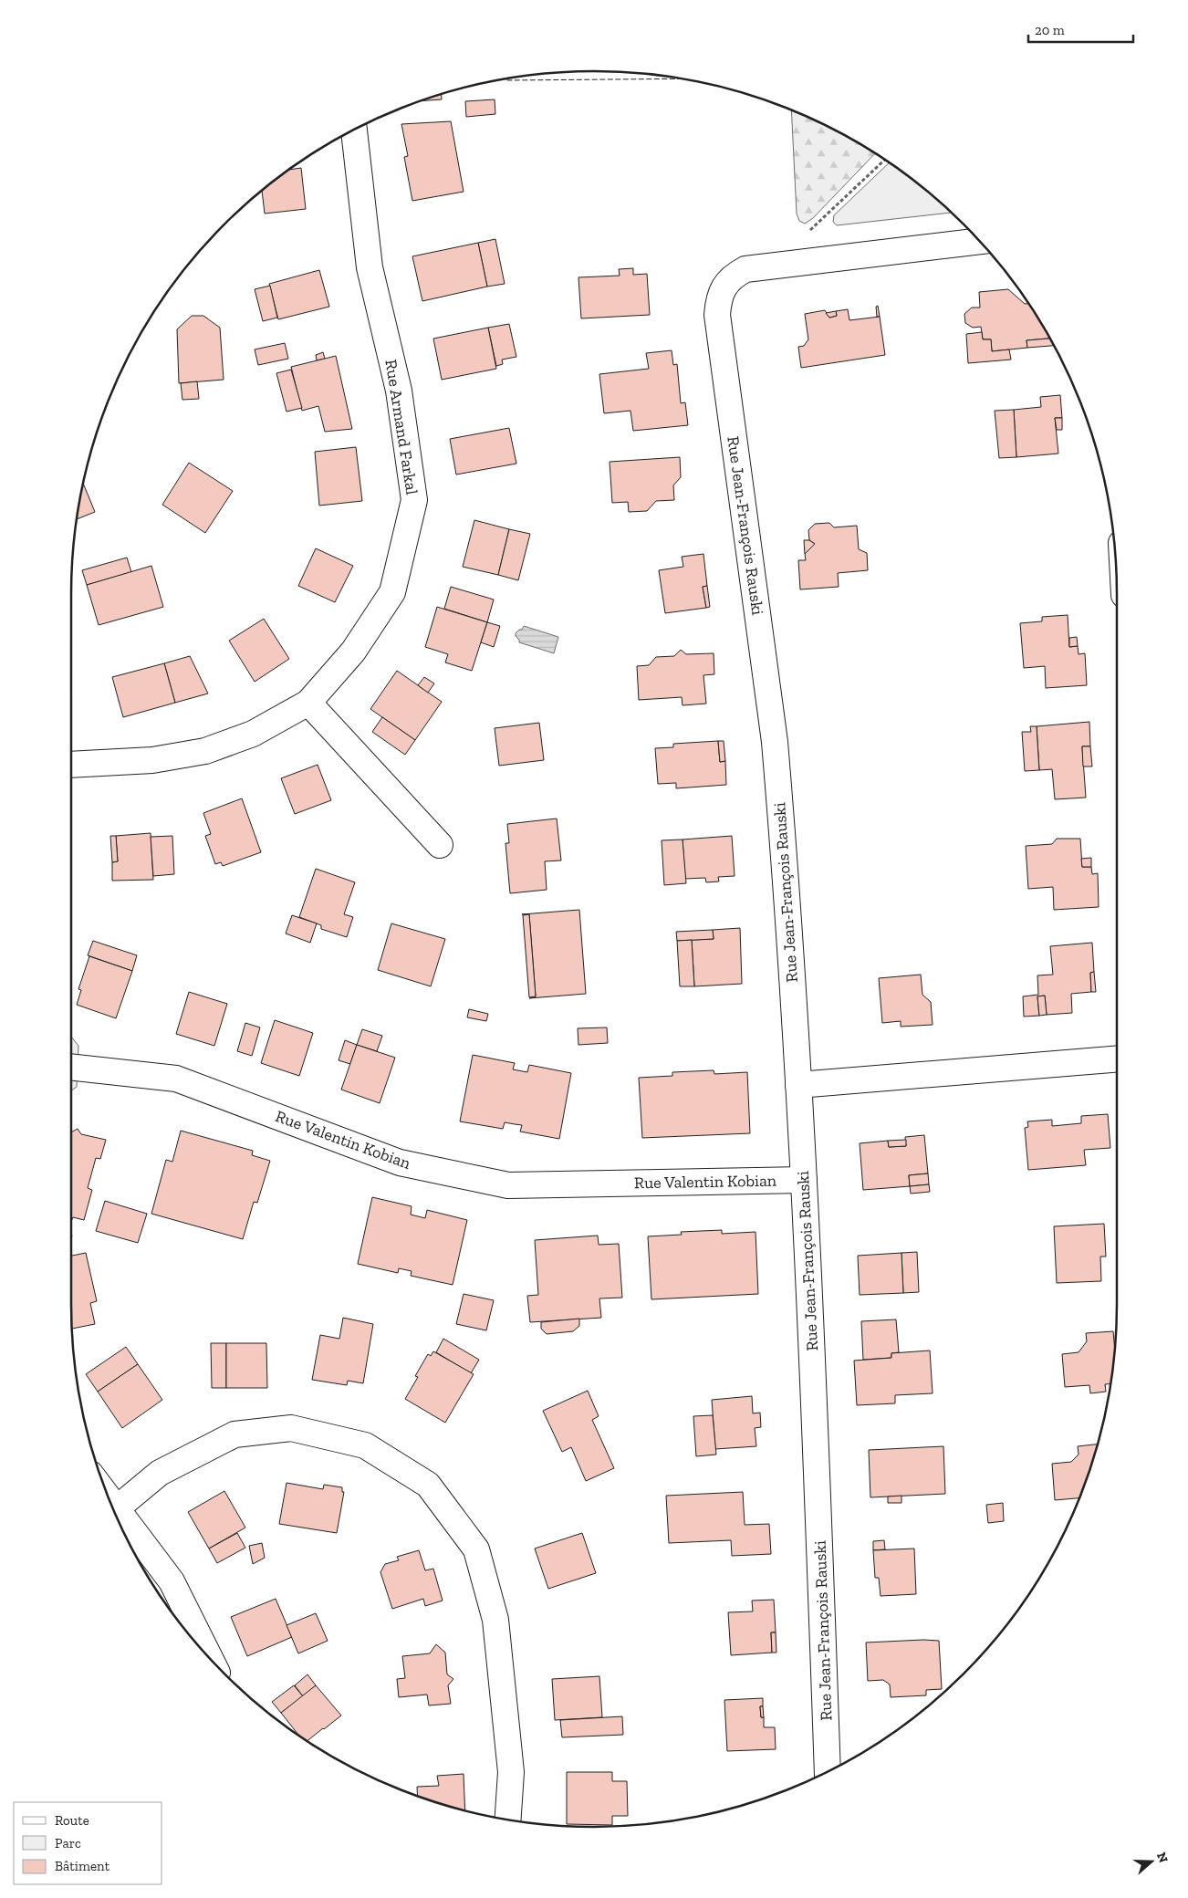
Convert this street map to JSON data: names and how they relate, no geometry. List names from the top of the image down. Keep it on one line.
{"streets":{"street":["Rue Armand Farkal","Rue Jean-François Rauski","Rue Valentin Kobian"]},"crossings":[["Rue Jean-François Rauski","Rue Valentin Kobian"]],"legend":["Route","Parc","Bâtiment"],"scale_bar":"20 m","north":"right"}
